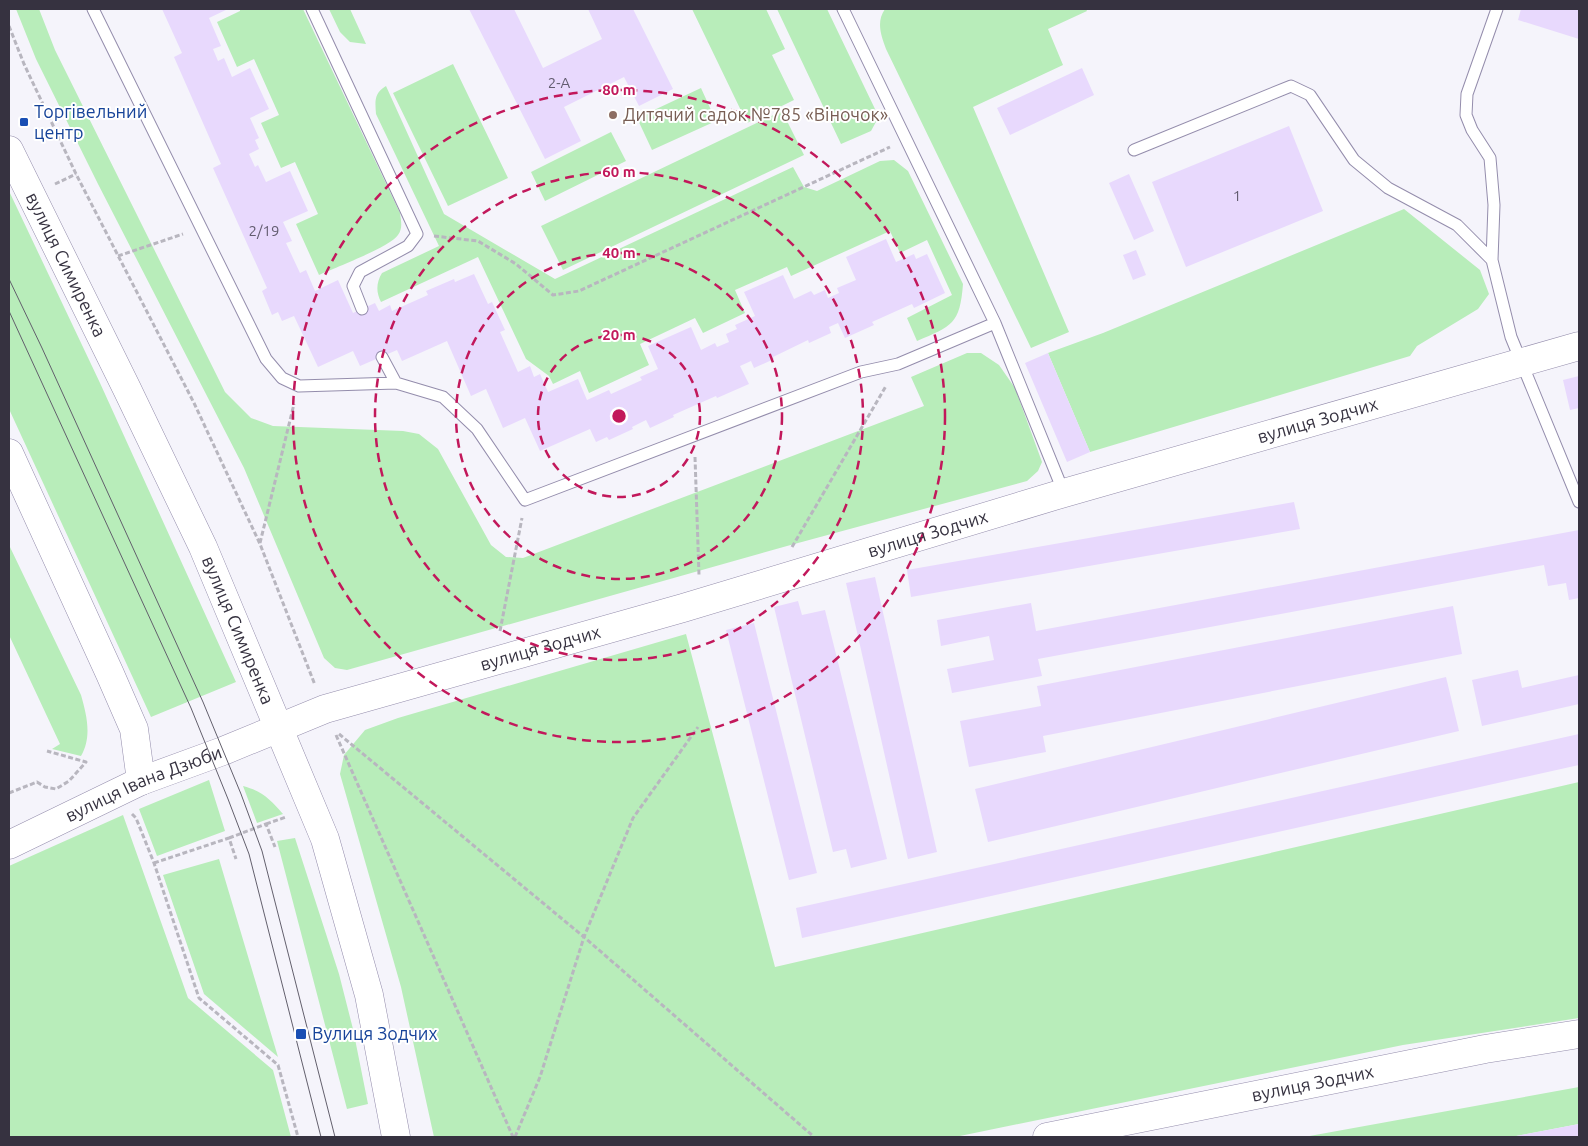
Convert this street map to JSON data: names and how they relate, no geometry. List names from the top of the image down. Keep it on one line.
{"streets":{"main road":["вулиця Симиренка","вулиця Зодчих","вулиця Івана Дзюби"]},"crossings":[["вулиця Симиренка","вулиця Зодчих"],["вулиця Симиренка","вулиця Івана Дзюби"],["вулиця Зодчих","вулиця Івана Дзюби"]],"places":{"other":["Дитячий садок №785 «Віночок»"],"transit":["Торгівельний центр","Вулиця Зодчих"]},"house_numbers":["2-А","1","2/19"],"rings":["80 m","60 m","40 m","20 m"]}
